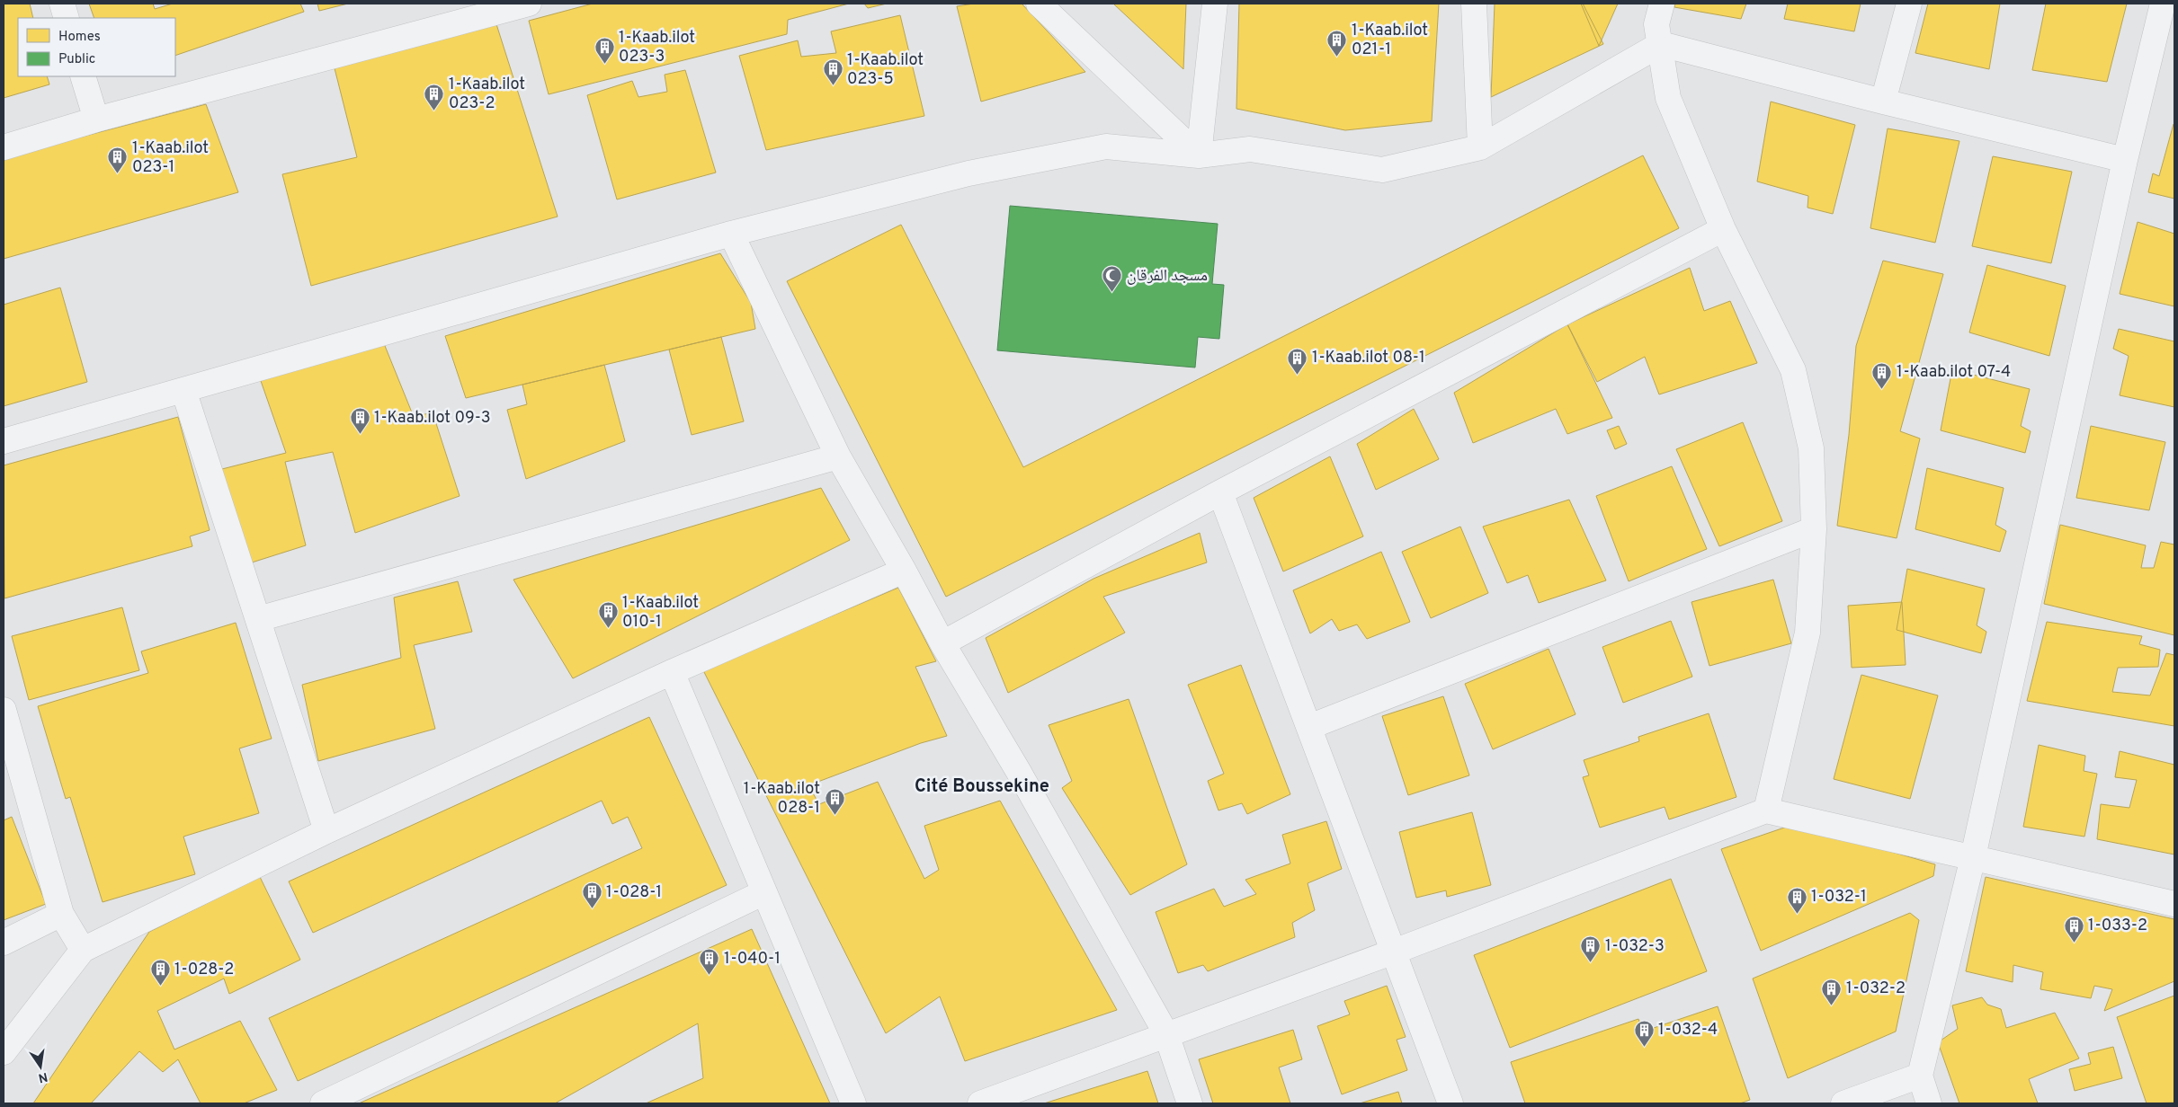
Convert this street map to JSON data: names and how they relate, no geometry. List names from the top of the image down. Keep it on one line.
{"districts":["Cité Boussekine"],"places":{"building":["1-Kaab.ilot 021-1","1-Kaab.ilot 023-3","1-Kaab.ilot 023-5","1-Kaab.ilot 023-2","1-Kaab.ilot 023-1","1-Kaab.ilot 08-1","1-Kaab.ilot 07-4","1-Kaab.ilot 09-3","1-Kaab.ilot 010-1","1-Kaab.ilot 028-1","1-028-1","1-032-1","1-033-2","1-032-3","1-040-1","1-028-2","1-032-2","1-032-4"],"mosque":["مسجد الفرقان"]},"legend":["Homes","Public"],"north":"bottom"}
